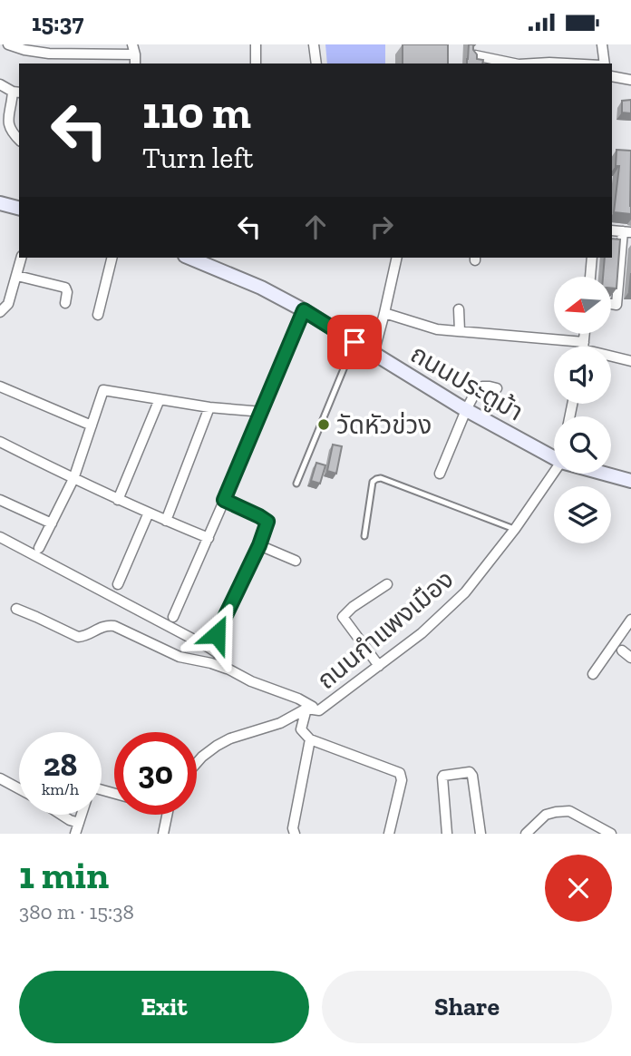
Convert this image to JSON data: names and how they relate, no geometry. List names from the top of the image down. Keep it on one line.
{"streets":{"main road":["ถนนประตูม้า"],"street":["ถนนกำแพงเมือง"]},"places":["วัดหัวข่วง"],"north":"left","page":{"status":"15:37","turn":["110 m","Turn left"],"speed":"28 km/h","limit":"30","heading":["1 min","380 m · 15:38"],"buttons":["Exit","Share"]}}
